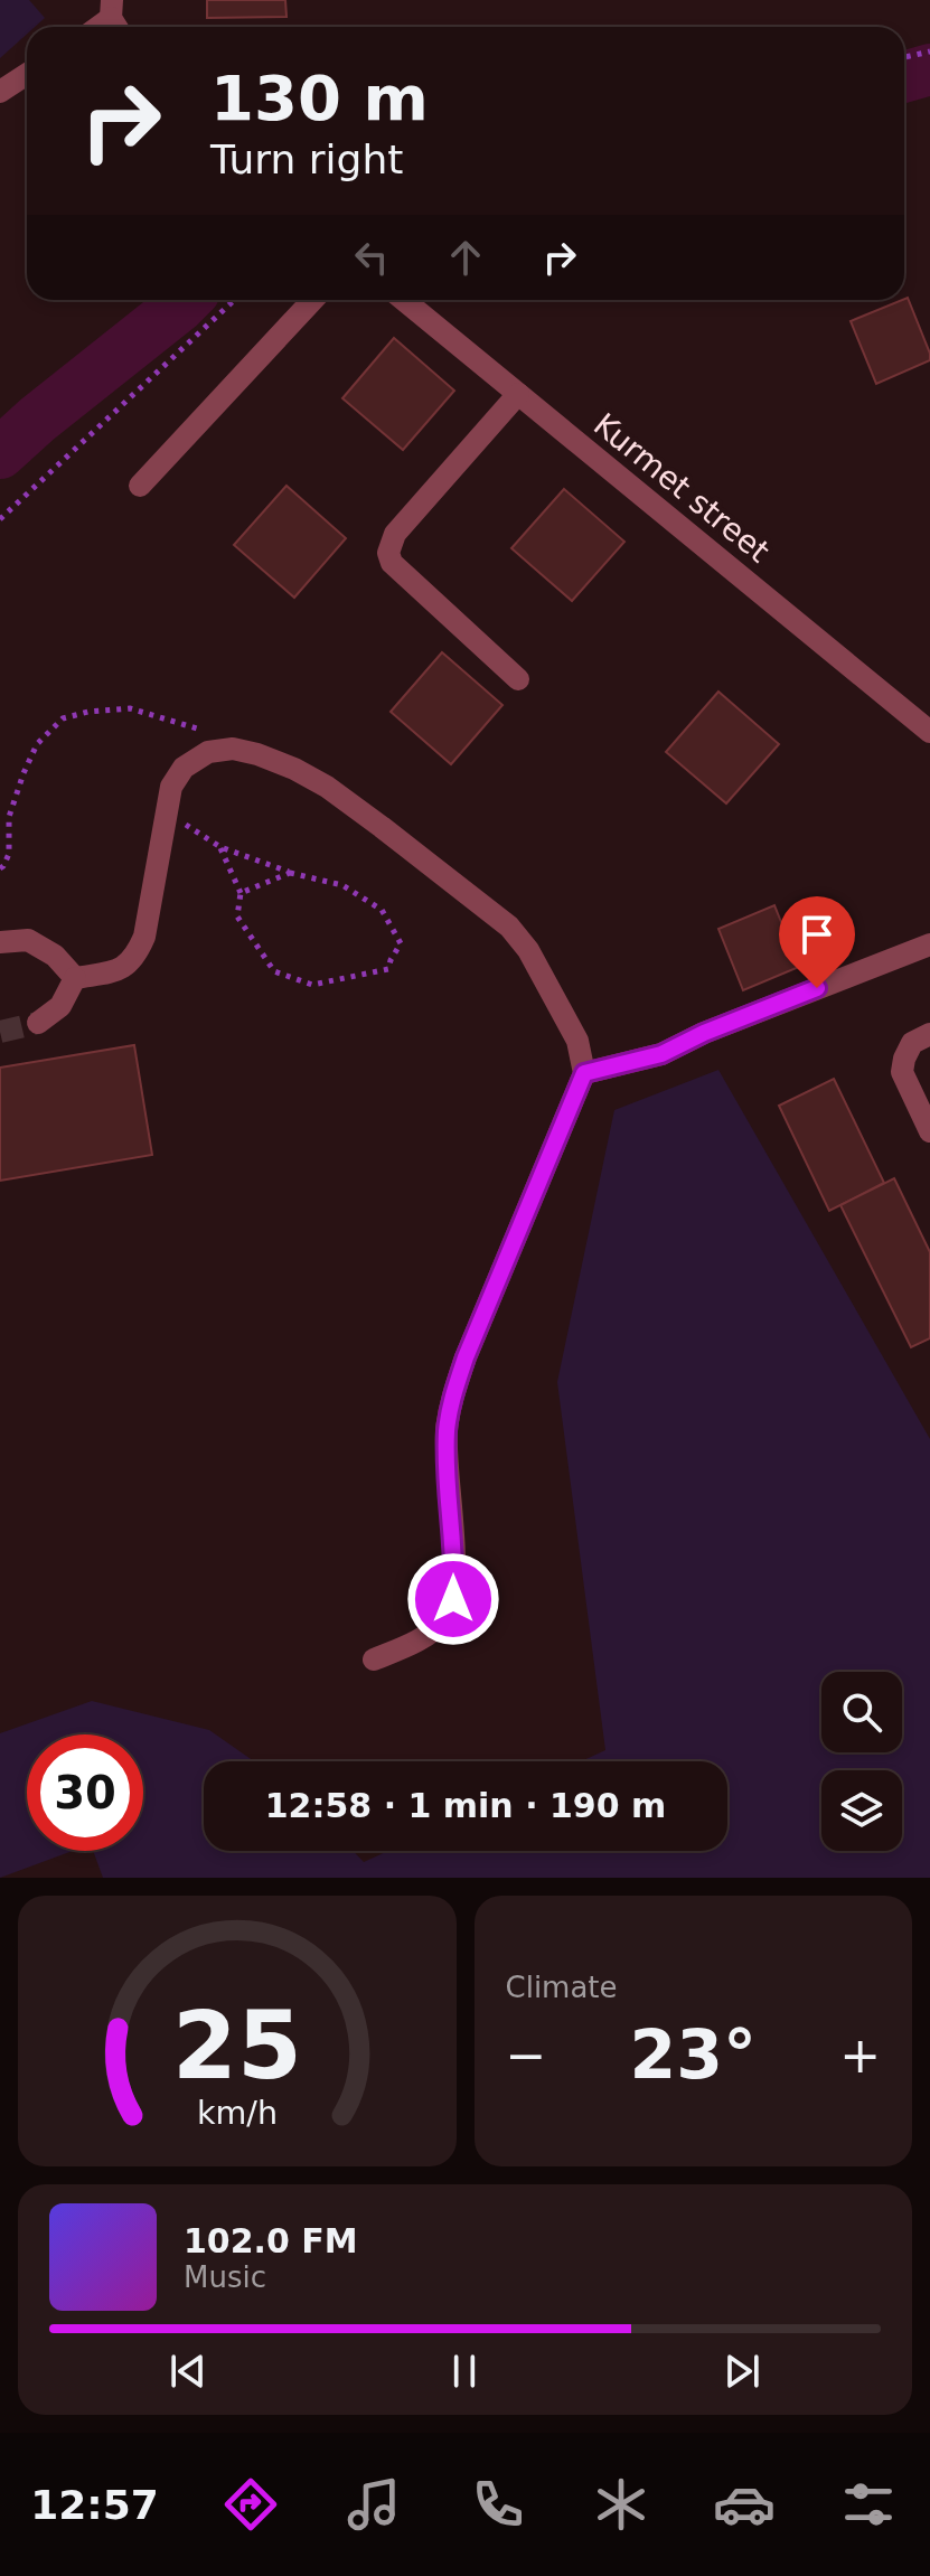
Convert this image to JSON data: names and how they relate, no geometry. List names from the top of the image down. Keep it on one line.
{"streets":{"street":["Kurmet street"]},"page":{"turn":["130 m","Turn right"],"limit":"30","trip":"12:58 · 1 min · 190 m","tile":"Climate","heat":["−","23°","+"],"song":["102.0 FM","Music"],"tabs":"12:57","gauge":["25","km/h"]}}
